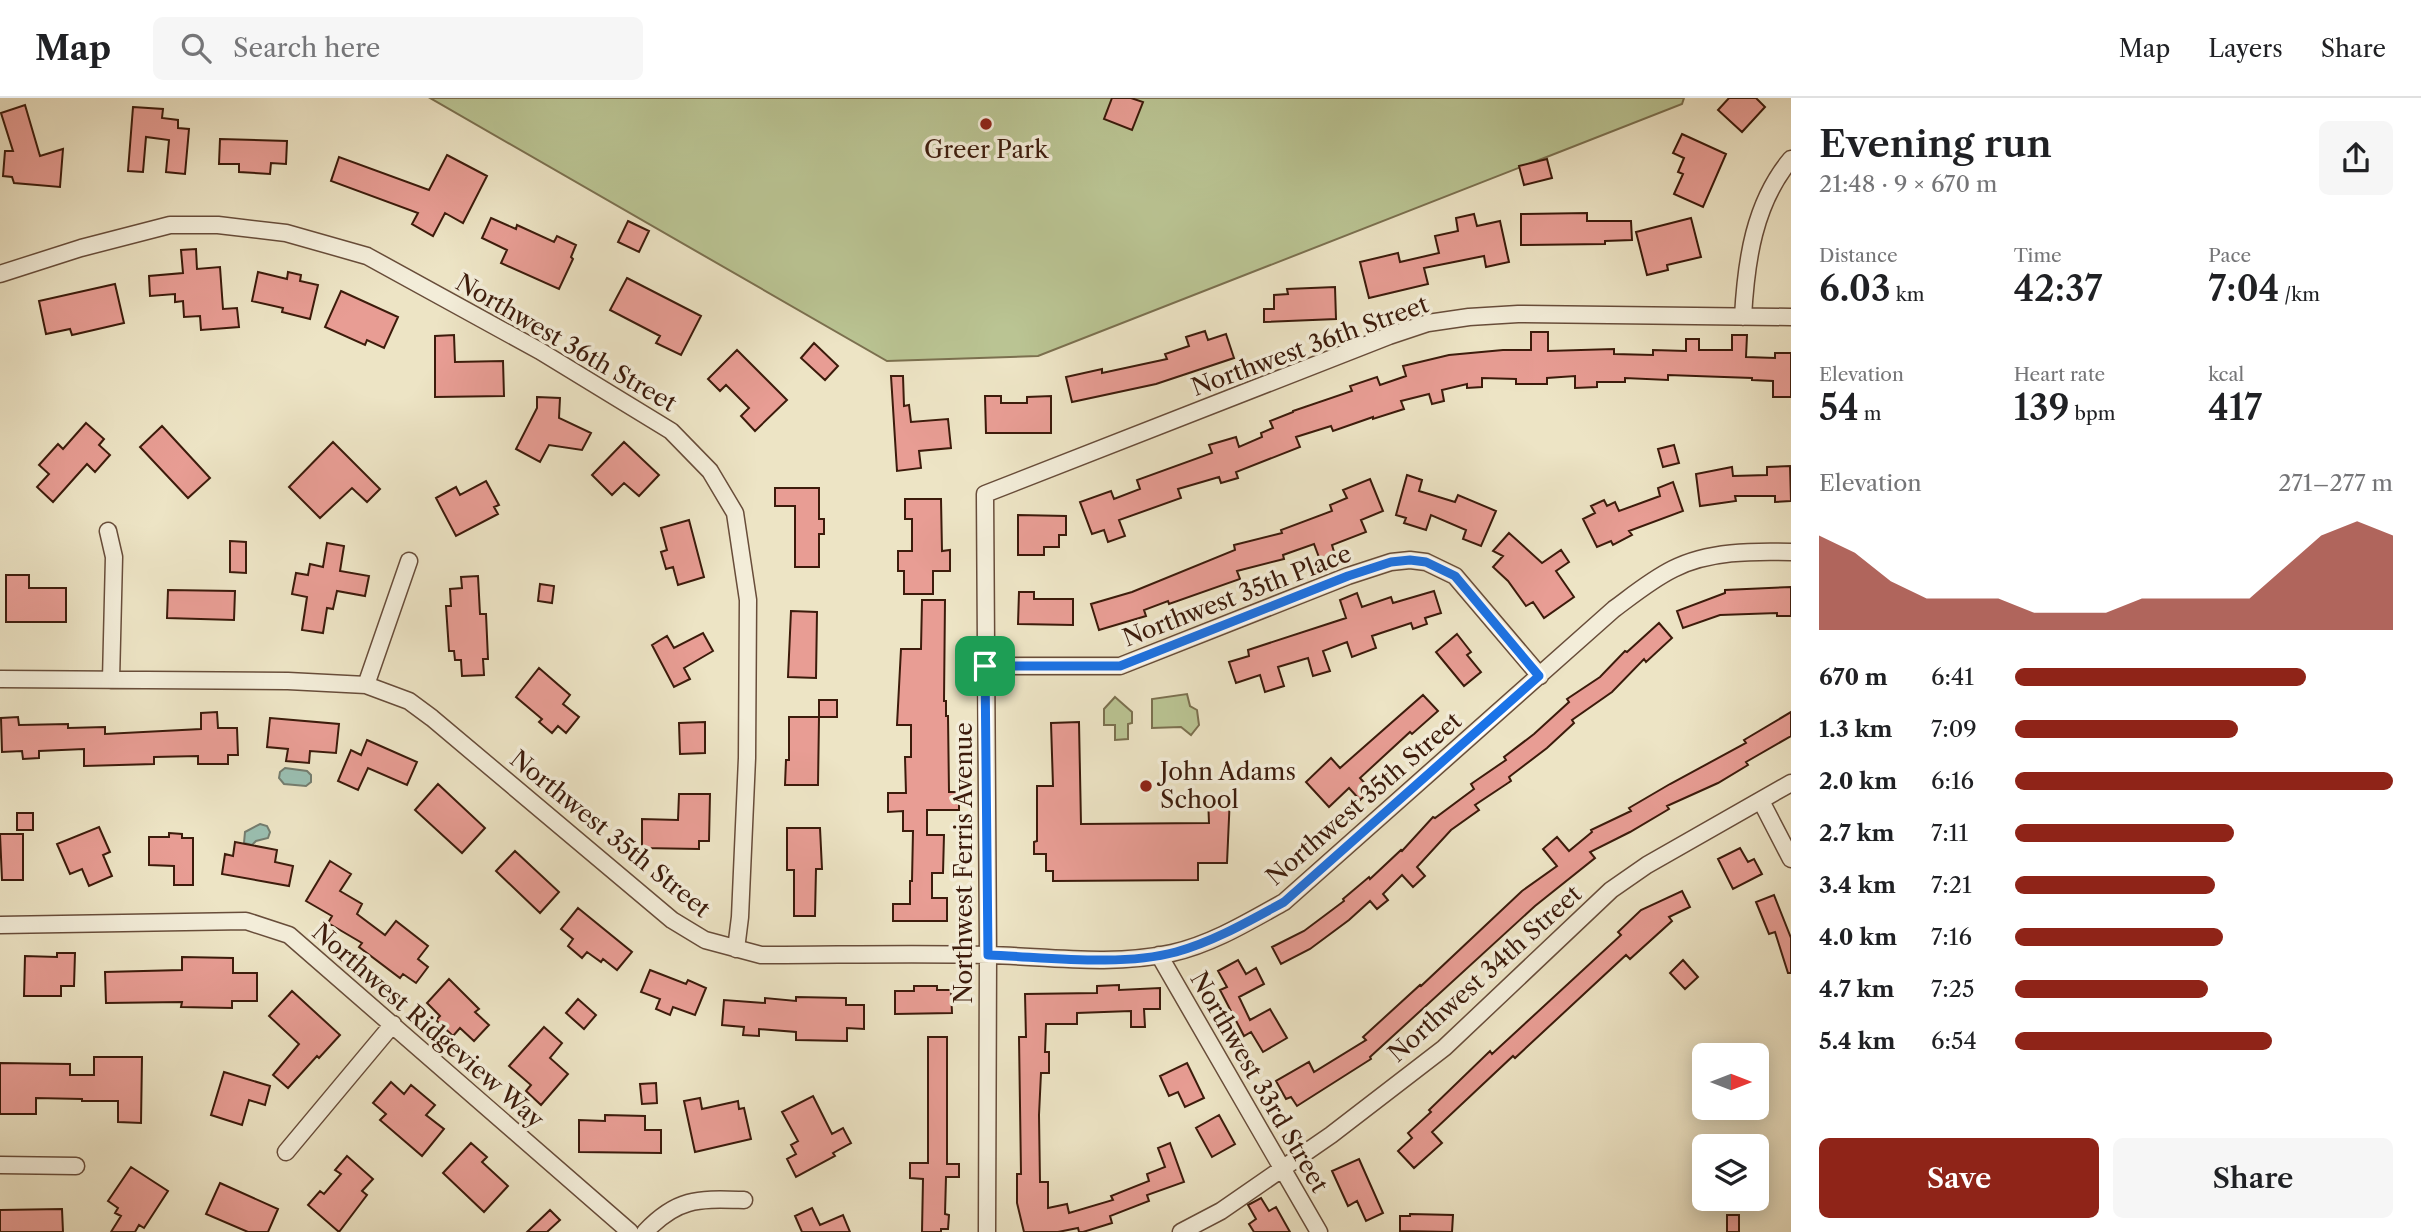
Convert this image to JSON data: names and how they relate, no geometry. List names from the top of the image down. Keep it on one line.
{"streets":{"street":["Northwest 36th Street","Northwest 35th Place","Northwest 35th Street","Northwest Ferris Avenue","Northwest 34th Street","Northwest Ridgeview Way","Northwest 33rd Street"]},"crossings":[["Northwest 36th Street","Northwest 35th Street"],["Northwest 36th Street","Northwest Ferris Avenue"],["Northwest 35th Place","Northwest 35th Street"],["Northwest 35th Place","Northwest Ferris Avenue"],["Northwest 35th Street","Northwest Ferris Avenue"],["Northwest 35th Street","Northwest 33rd Street"],["Northwest 34th Street","Northwest 33rd Street"]],"places":["Greer Park","John Adams School"],"north":"right","page":{"header":"Map","search":"Search here","nav":["Map","Layers","Share"],"heading":["Evening run","21:48 · 9 × 670 m"],"stats":[["Distance","6.03 km"],["Time","42:37"],["Pace","7:04 /km"],["Elevation","54 m"],["Heart rate","139 bpm"],["kcal","417"]],"chart":["Elevation","271–277 m"],"list":[{"name":"670 m","note":"6:41"},{"name":"1.3 km","note":"7:09"},{"name":"2.0 km","note":"6:16"},{"name":"2.7 km","note":"7:11"},{"name":"3.4 km","note":"7:21"},{"name":"4.0 km","note":"7:16"},{"name":"4.7 km","note":"7:25"},{"name":"5.4 km","note":"6:54"}],"buttons":["Save","Share"]}}
